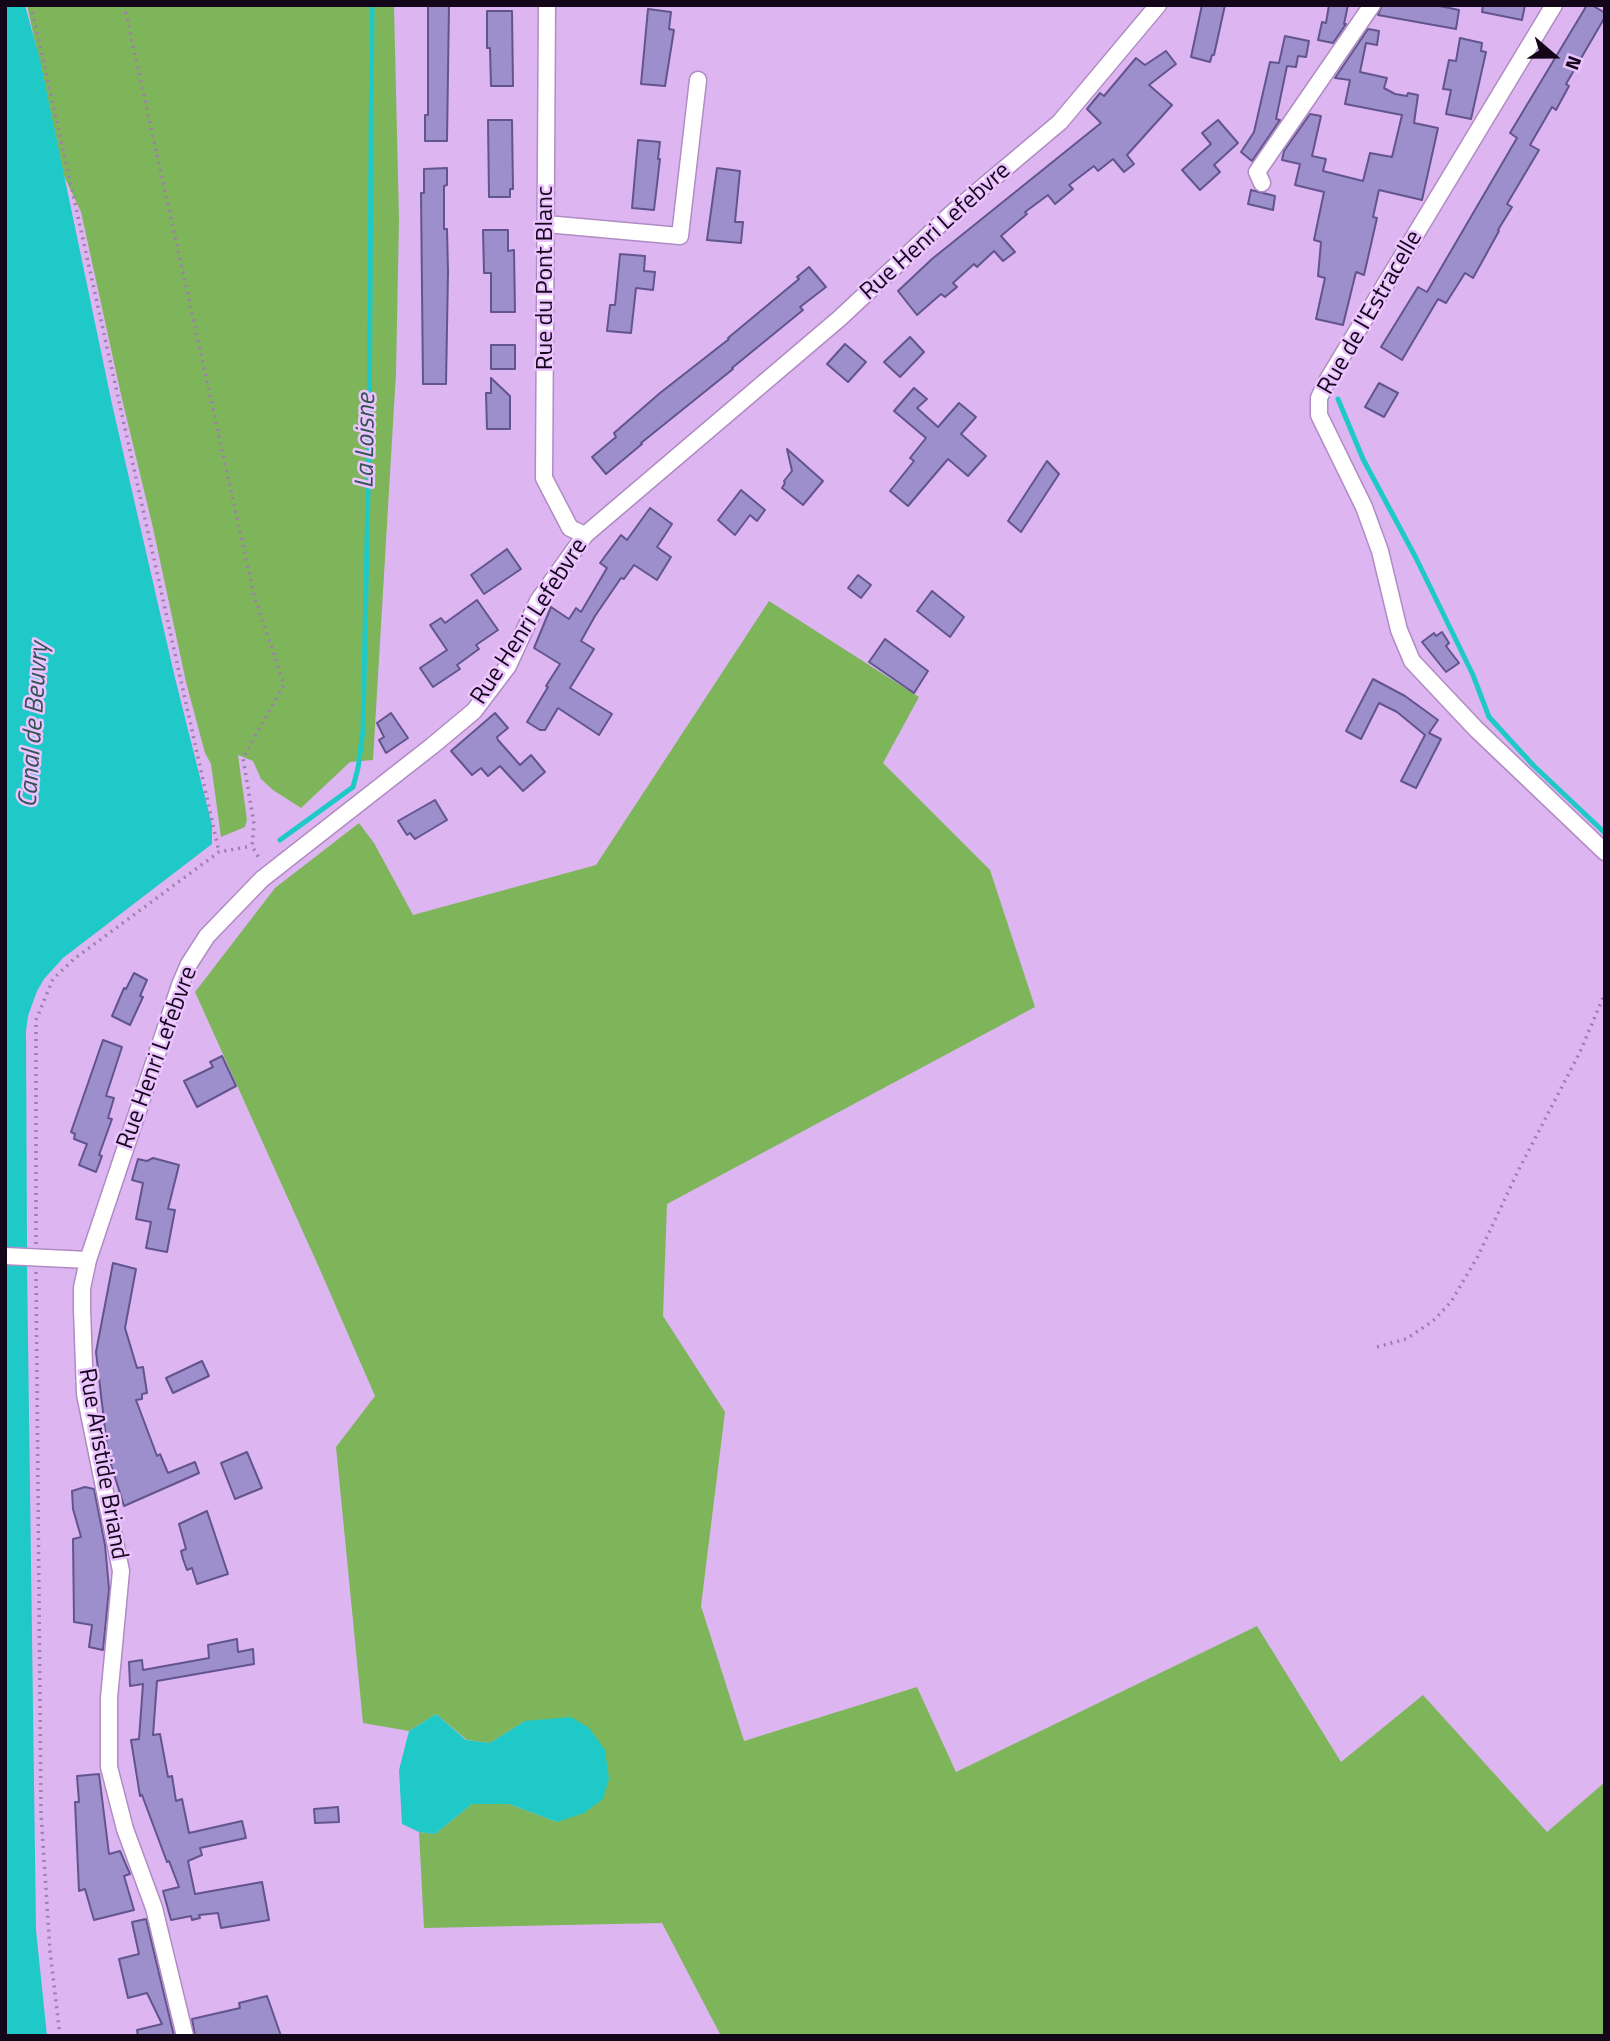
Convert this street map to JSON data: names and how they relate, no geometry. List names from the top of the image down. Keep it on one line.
{"streets":{"street":["Rue Henri Lefebvre","Rue du Pont Blanc","Rue de l'Estracelle","Rue Aristide Briand"]},"crossings":[["Rue Henri Lefebvre","Rue du Pont Blanc"],["Rue Henri Lefebvre","Rue Aristide Briand"]],"water":["La Loisne","Canal de Beuvry"],"north":"right"}
